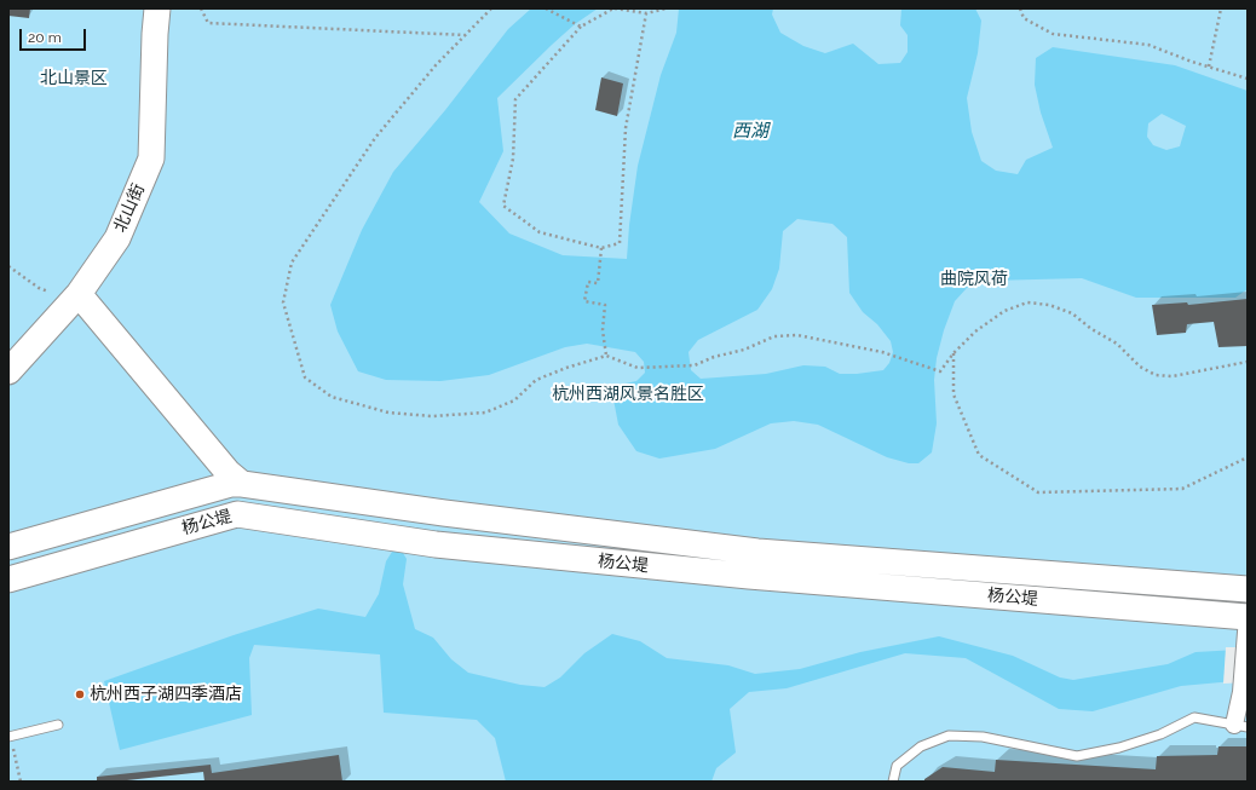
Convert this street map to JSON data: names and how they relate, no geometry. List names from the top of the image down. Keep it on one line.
{"streets":{"main road":["北山街","杨公堤"]},"water":["西湖"],"parks":["北山景区","曲院风荷","杭州西湖风景名胜区"],"places":["杭州西子湖四季酒店"],"scale_bar":"20 m"}
